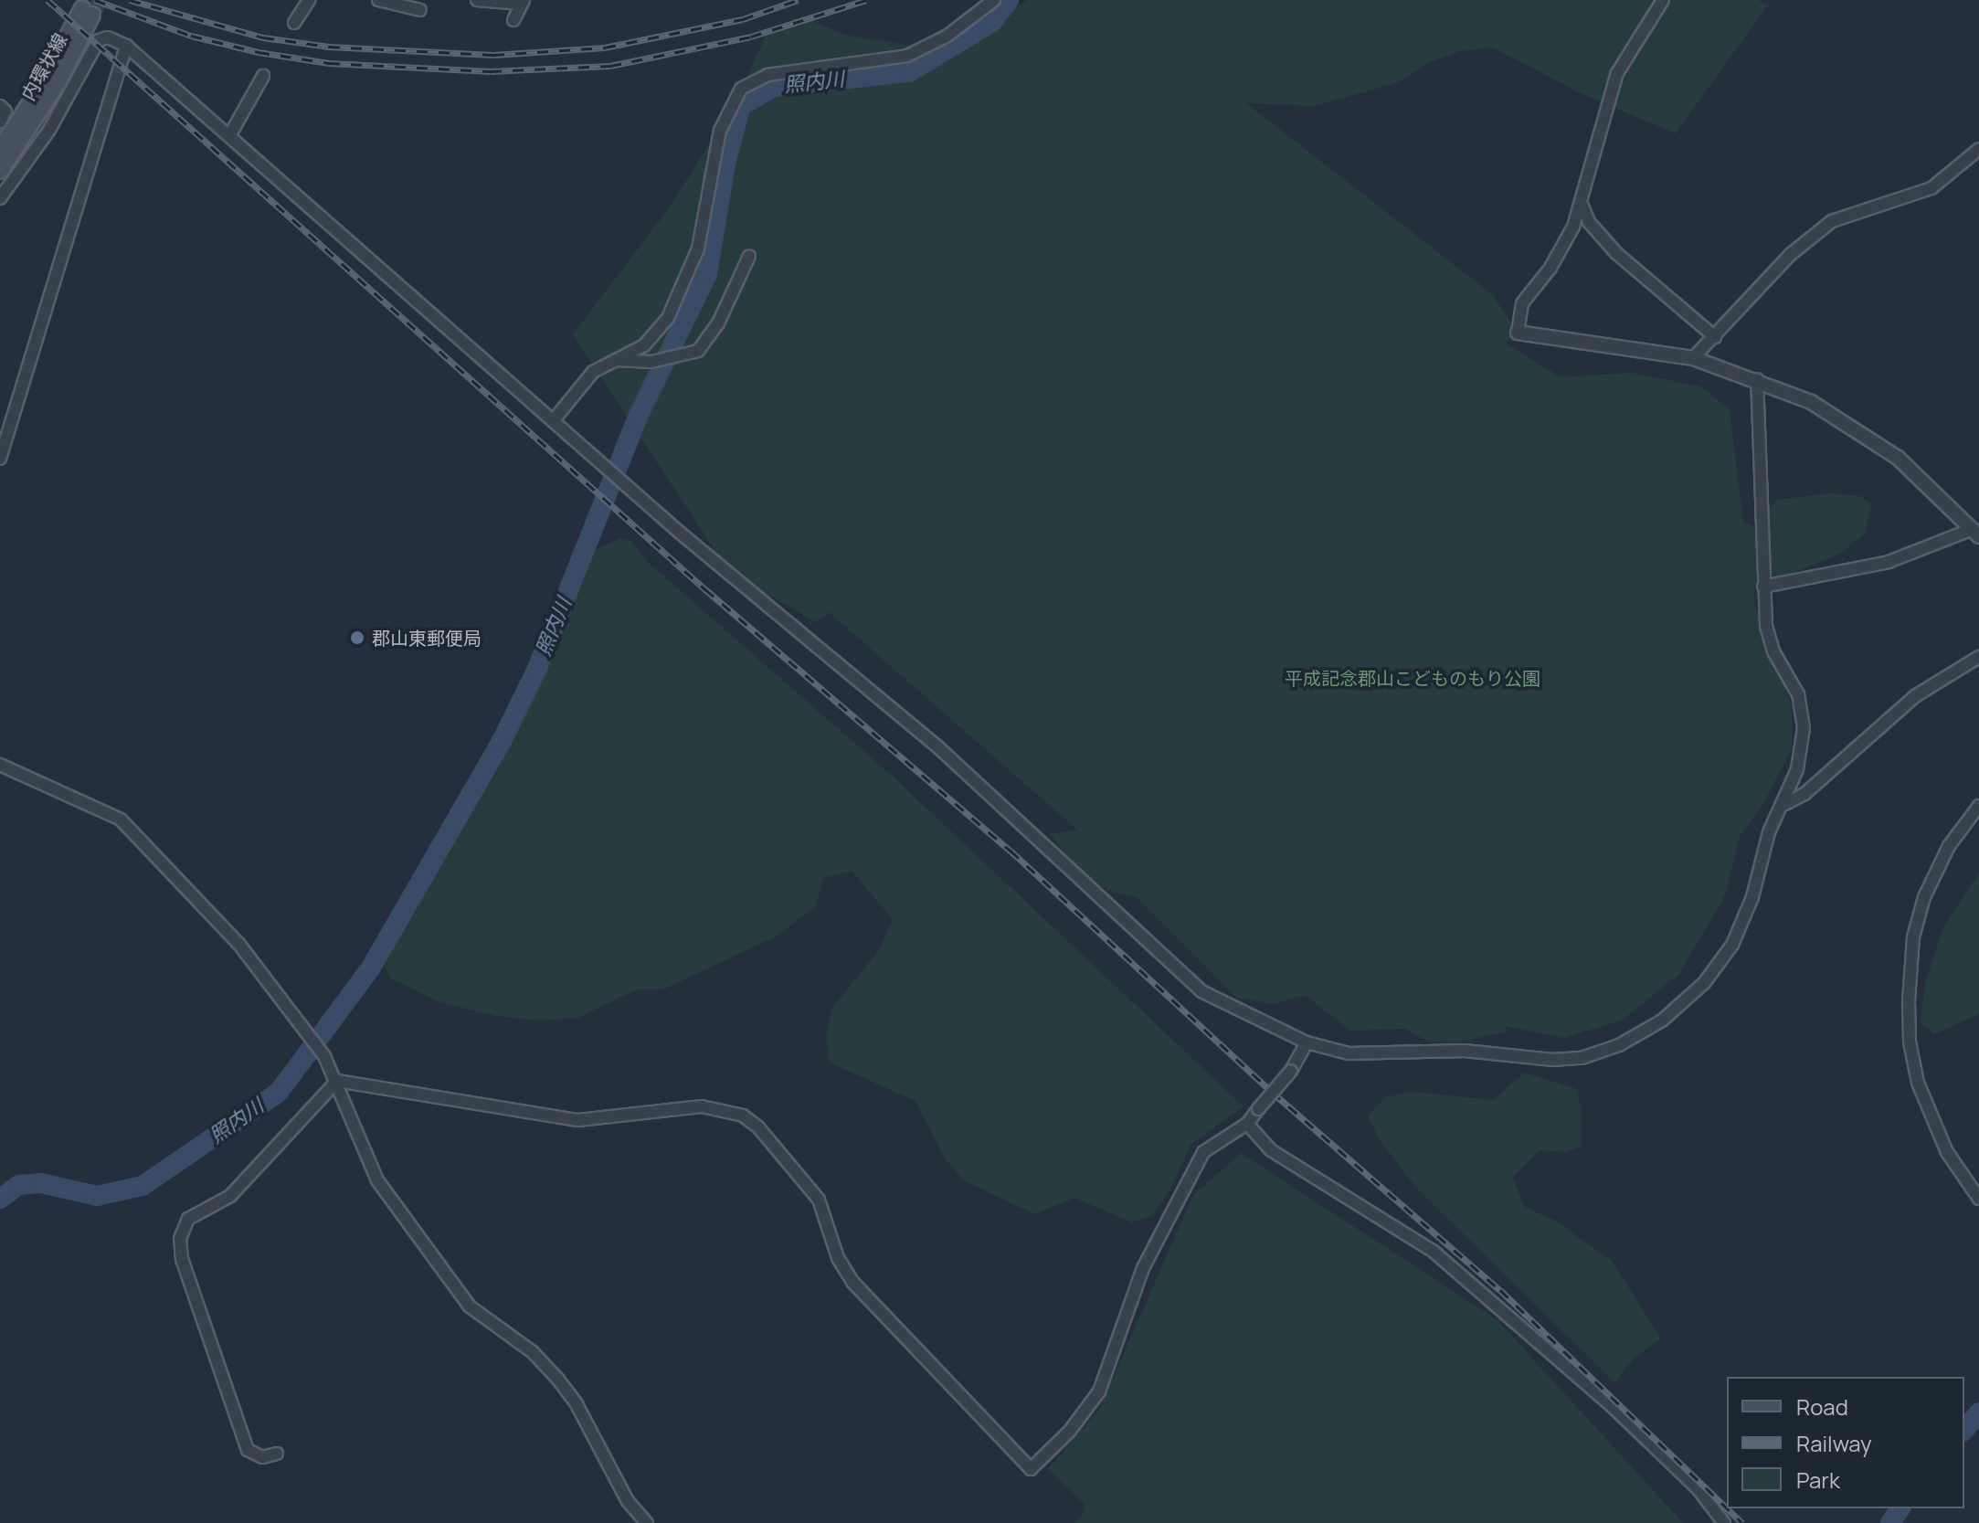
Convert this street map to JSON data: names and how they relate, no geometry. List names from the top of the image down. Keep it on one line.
{"streets":{"main road":["内環状線"]},"water":["照内川"],"parks":["平成記念郡山こどものもり公園"],"places":["郡山東郵便局"],"legend":["Road","Railway","Park"]}
